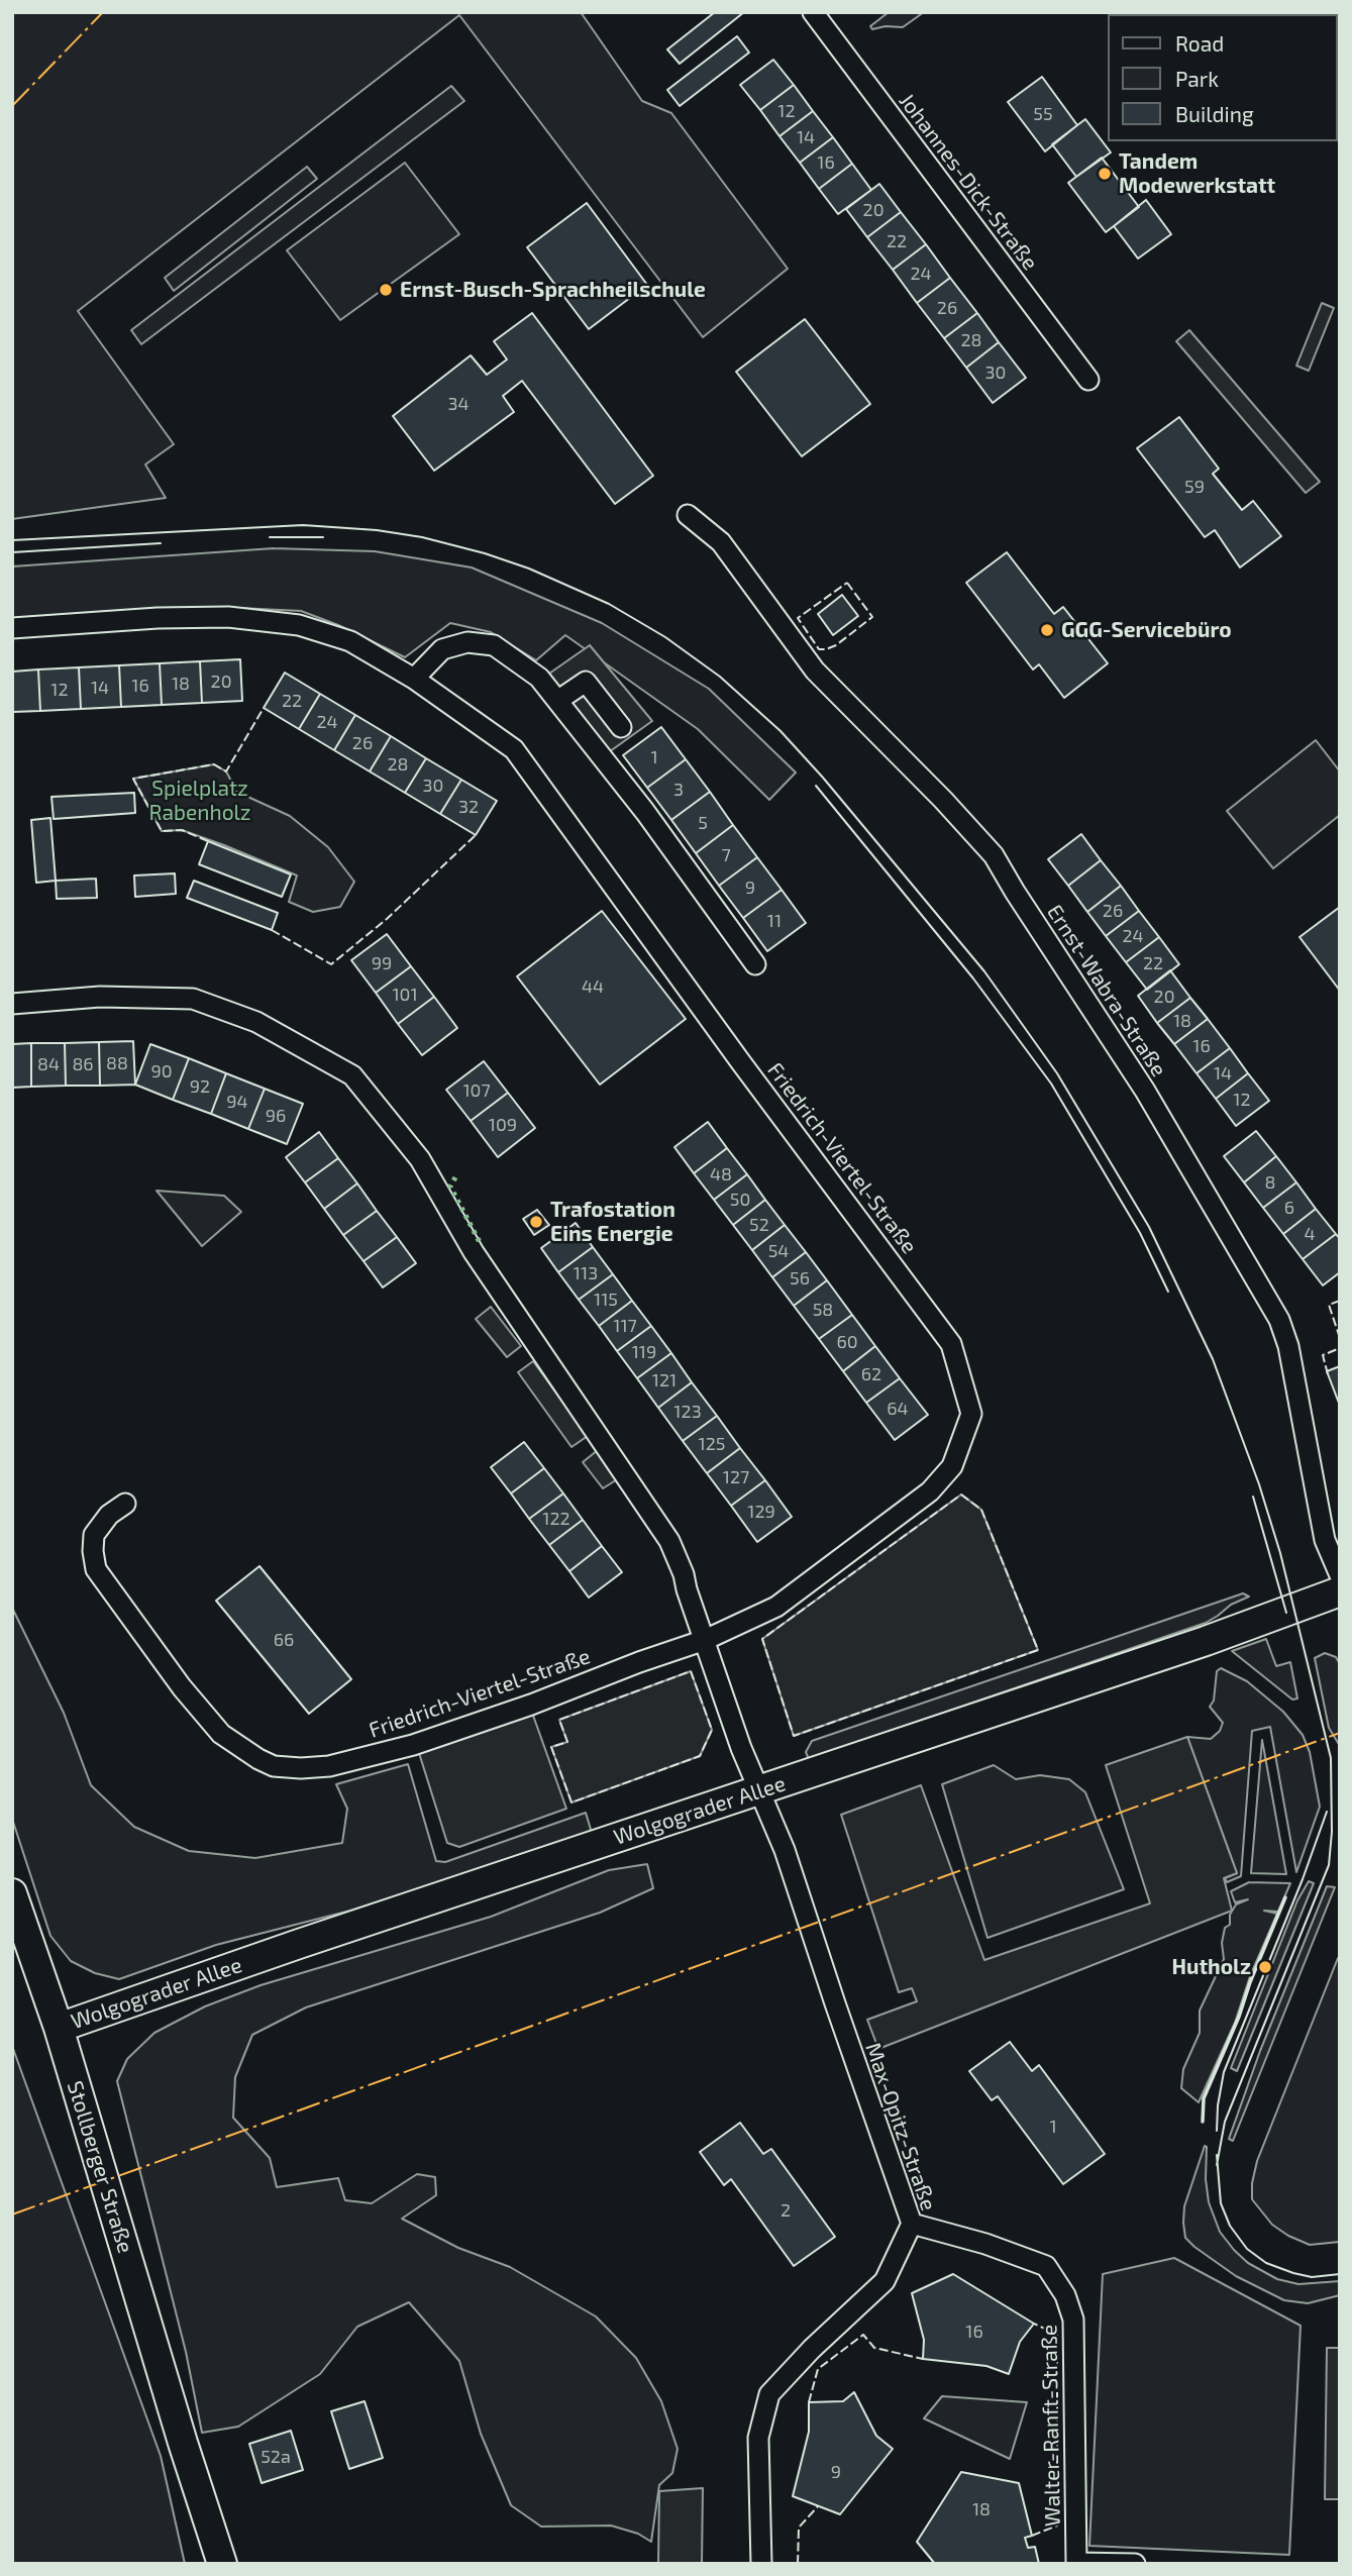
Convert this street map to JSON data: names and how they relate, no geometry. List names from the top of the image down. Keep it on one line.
{"streets":{"main road":["Wolgograder Allee","Stollberger Straße"],"street":["Johannes-Dick-Straße","Ernst-Wabra-Straße","Friedrich-Viertel-Straße","Max-Opitz-Straße","Walter-Ranft-Straße"]},"crossings":[["Wolgograder Allee","Max-Opitz-Straße"],["Wolgograder Allee","Stollberger Straße"],["Max-Opitz-Straße","Walter-Ranft-Straße"]],"parks":["Spielplatz Rabenholz"],"places":["Tandem Modewerkstatt","Ernst-Busch-Sprachheilschule","GGG-Servicebüro","Trafostation Eins Energie","Hutholz"],"house_numbers":["12","55","14","16","20","22","24","26","28","30","34","59","20","18","16","14","12","22","24","26","1","28","30","3","32","5","7","9","26","11","24","99","22","44","101","20","18","16","88","84","86","90","14","92","107","12","94","96","109","48","8","50","6","52","4","54","113","56","115","58","117","60","119","62","121","64","123","125","127","129","122","66","1","2","16","52a","9","18"],"legend":["Road","Park","Building"]}
